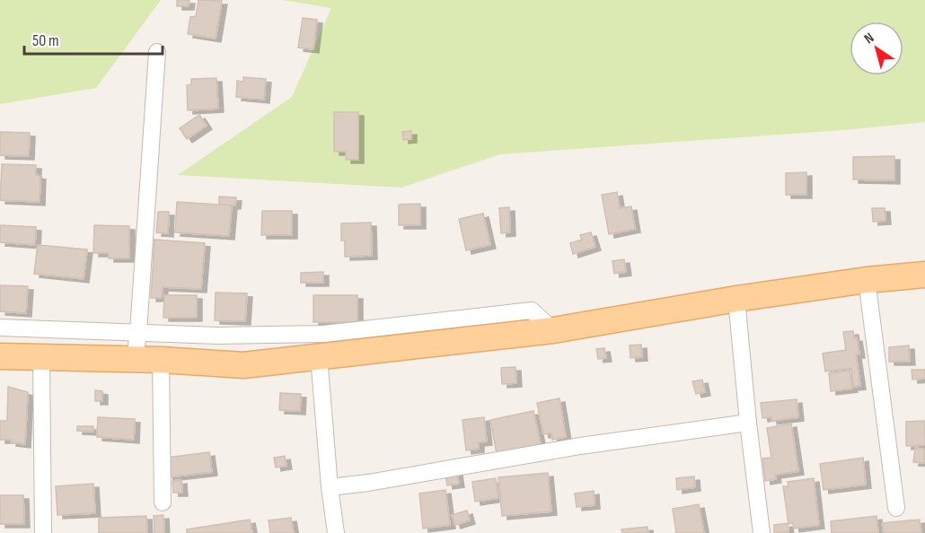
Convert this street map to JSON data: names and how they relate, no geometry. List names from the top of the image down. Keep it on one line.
{"scale_bar":"50 m","north":"top left"}
